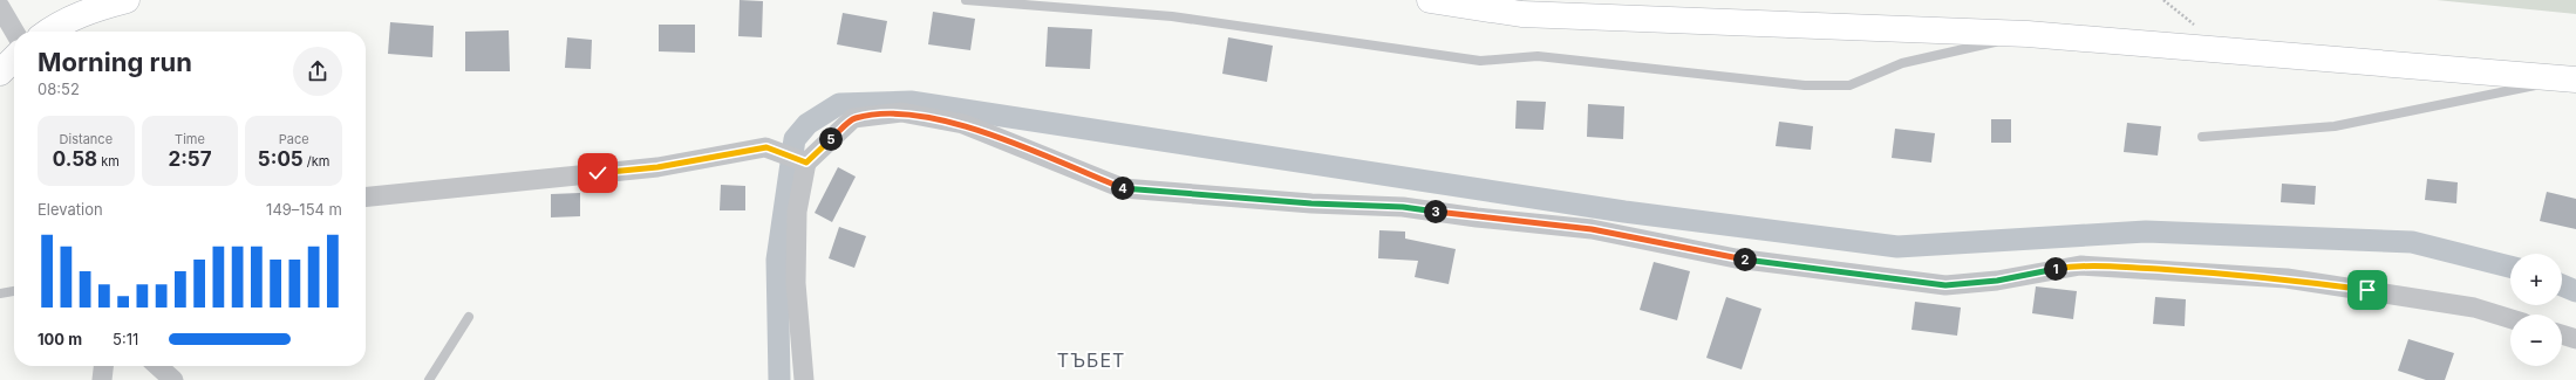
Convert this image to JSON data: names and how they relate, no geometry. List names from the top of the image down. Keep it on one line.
{"districts":["ТЪБЕТ"],"page":{"heading":["Morning run","08:52"],"stats":[["Distance","0.58 km"],["Time","2:57"],["Pace","5:05 /km"]],"pins":["5","4","3","2","1"],"chart":["Elevation","149–154 m"],"map_buttons":["+","−"],"list":[{"name":"100 m","note":"5:11"}]}}
